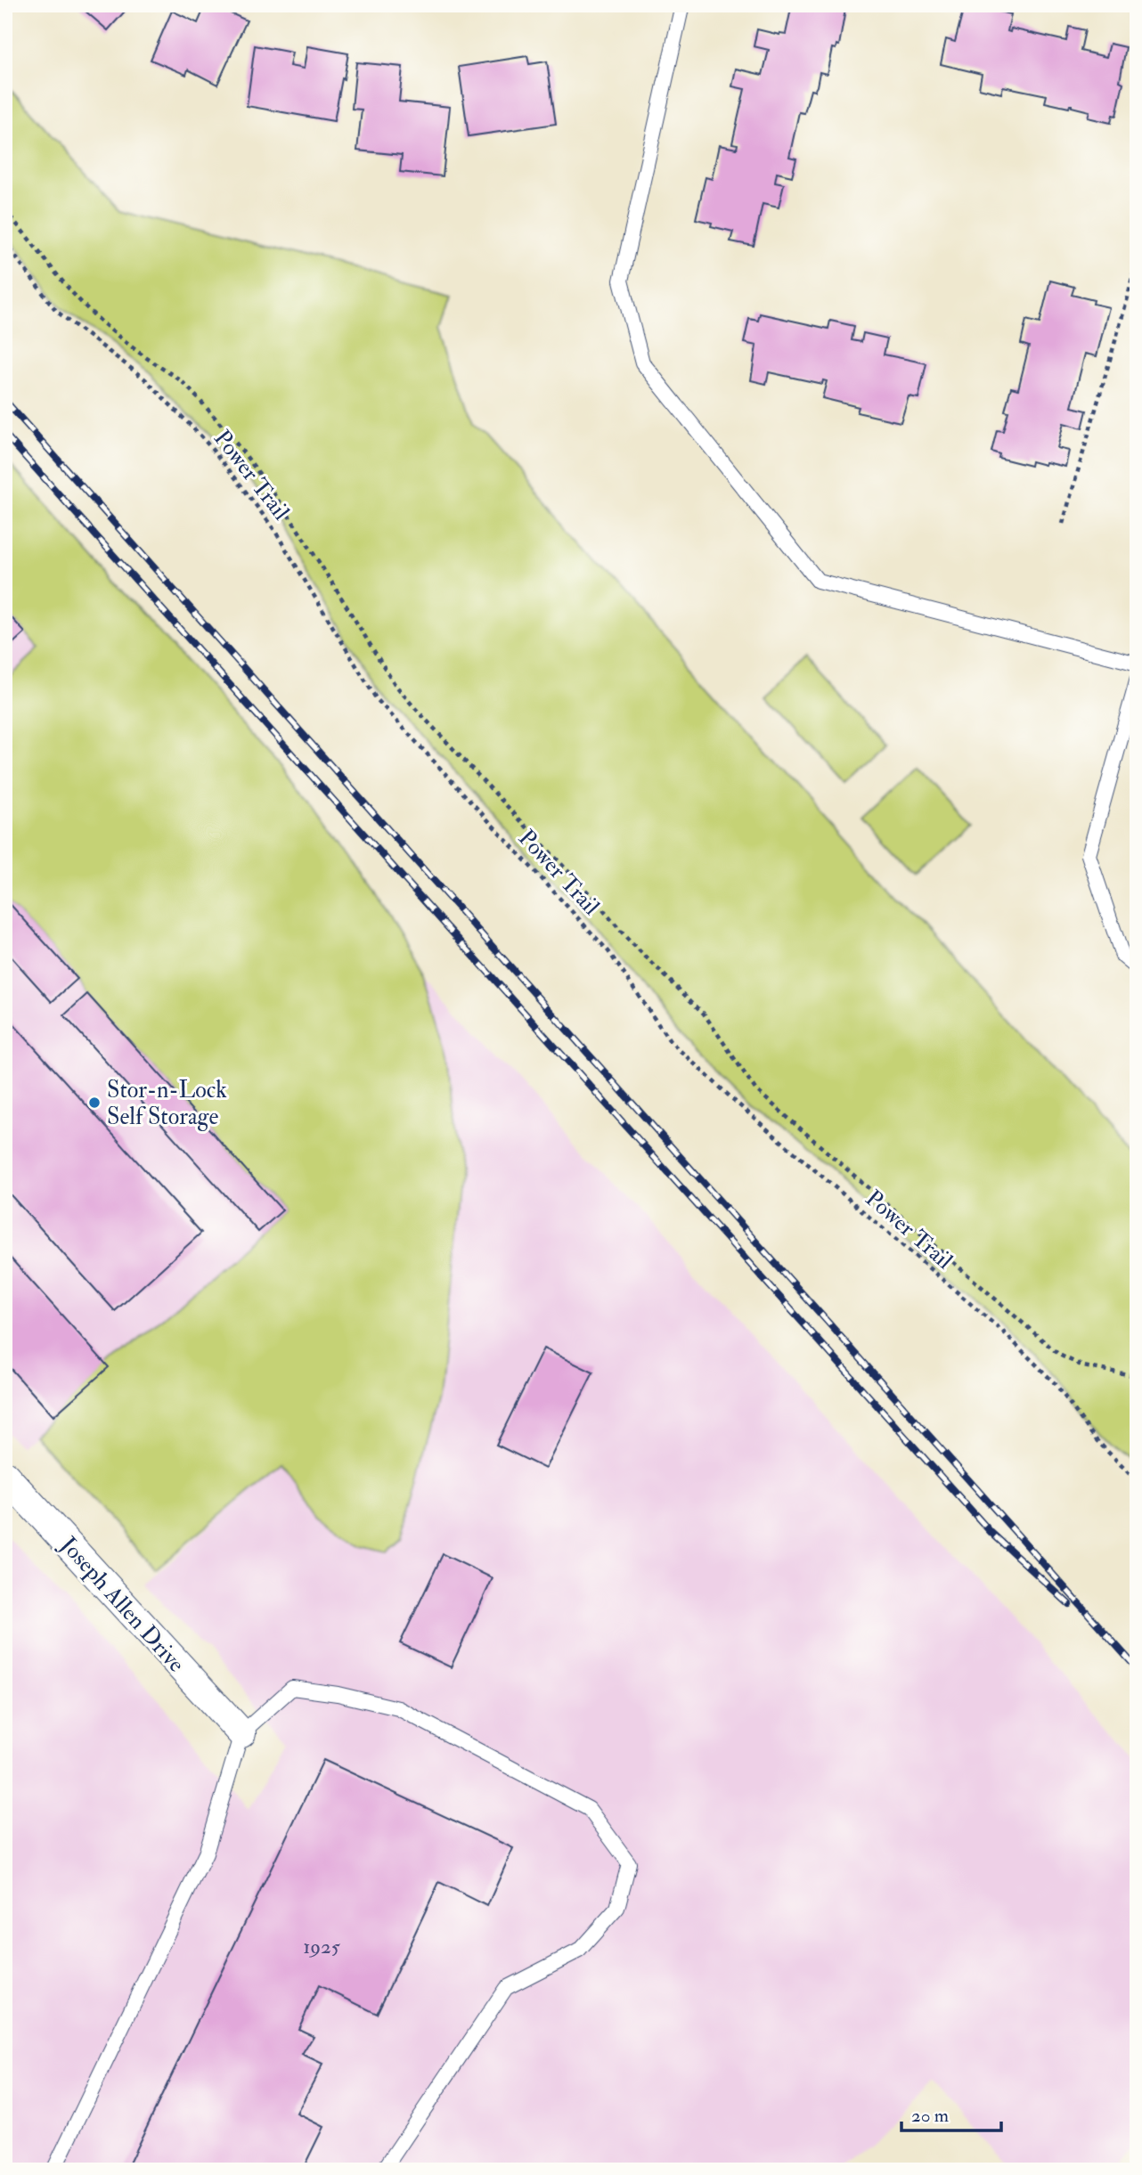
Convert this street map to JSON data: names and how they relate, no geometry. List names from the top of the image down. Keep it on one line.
{"streets":{"street":["Joseph Allen Drive"],"path":["Power Trail"]},"places":["Stor-n-Lock Self Storage"],"house_numbers":["1925"],"scale_bar":"20 m"}
